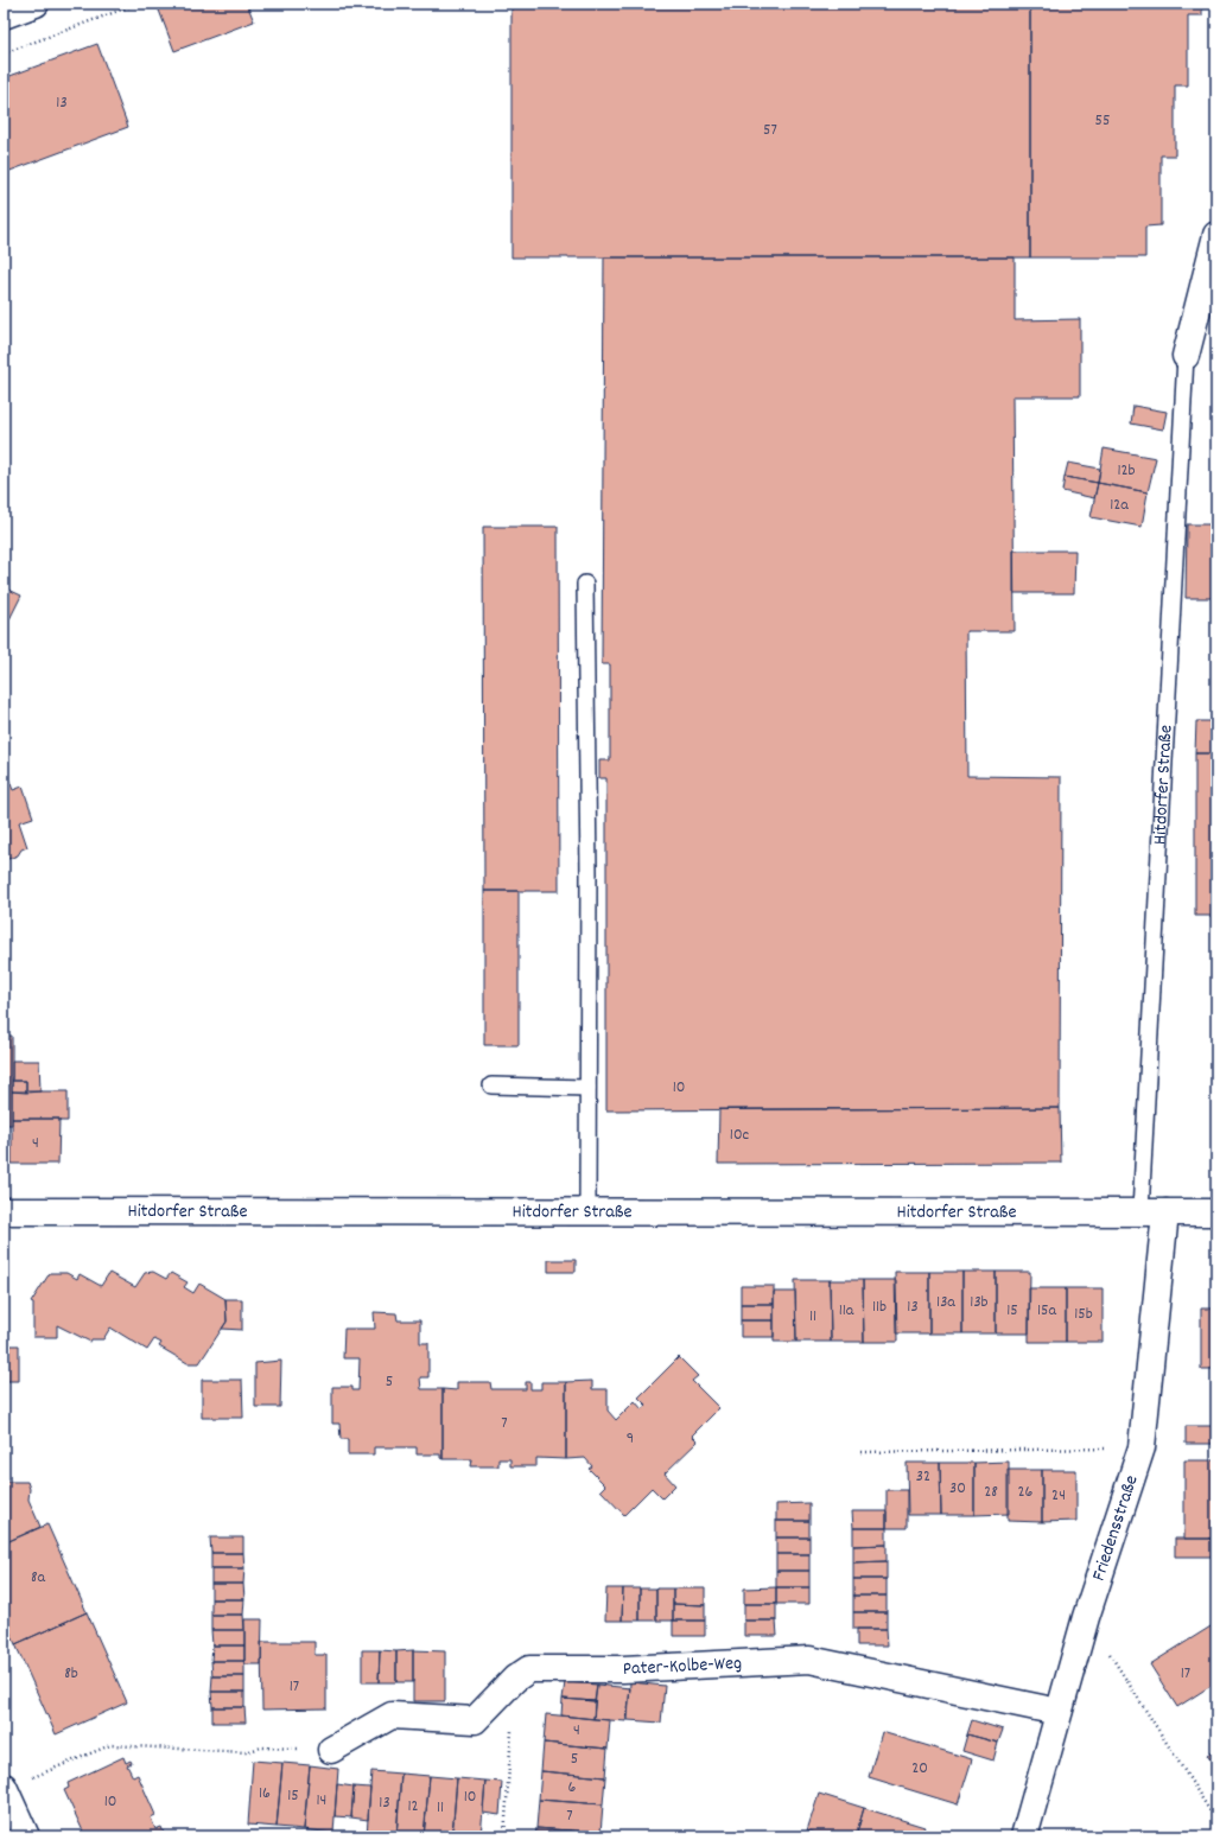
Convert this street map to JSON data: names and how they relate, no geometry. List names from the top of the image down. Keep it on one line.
{"streets":{"street":["Hitdorfer Straße","Friedensstraße","Pater-Kolbe-Weg"]},"crossings":[["Hitdorfer Straße","Friedensstraße"],["Friedensstraße","Pater-Kolbe-Weg"]],"house_numbers":["13","55","57","12b","12a","10","10c","4","13a","13b","11b","13","11a","15","15a","15b","11","5","7","9","32","30","28","26","24","8a","8b","17","17","4","5","20","6","16","15","10","14","10","13","12","11","7"]}
